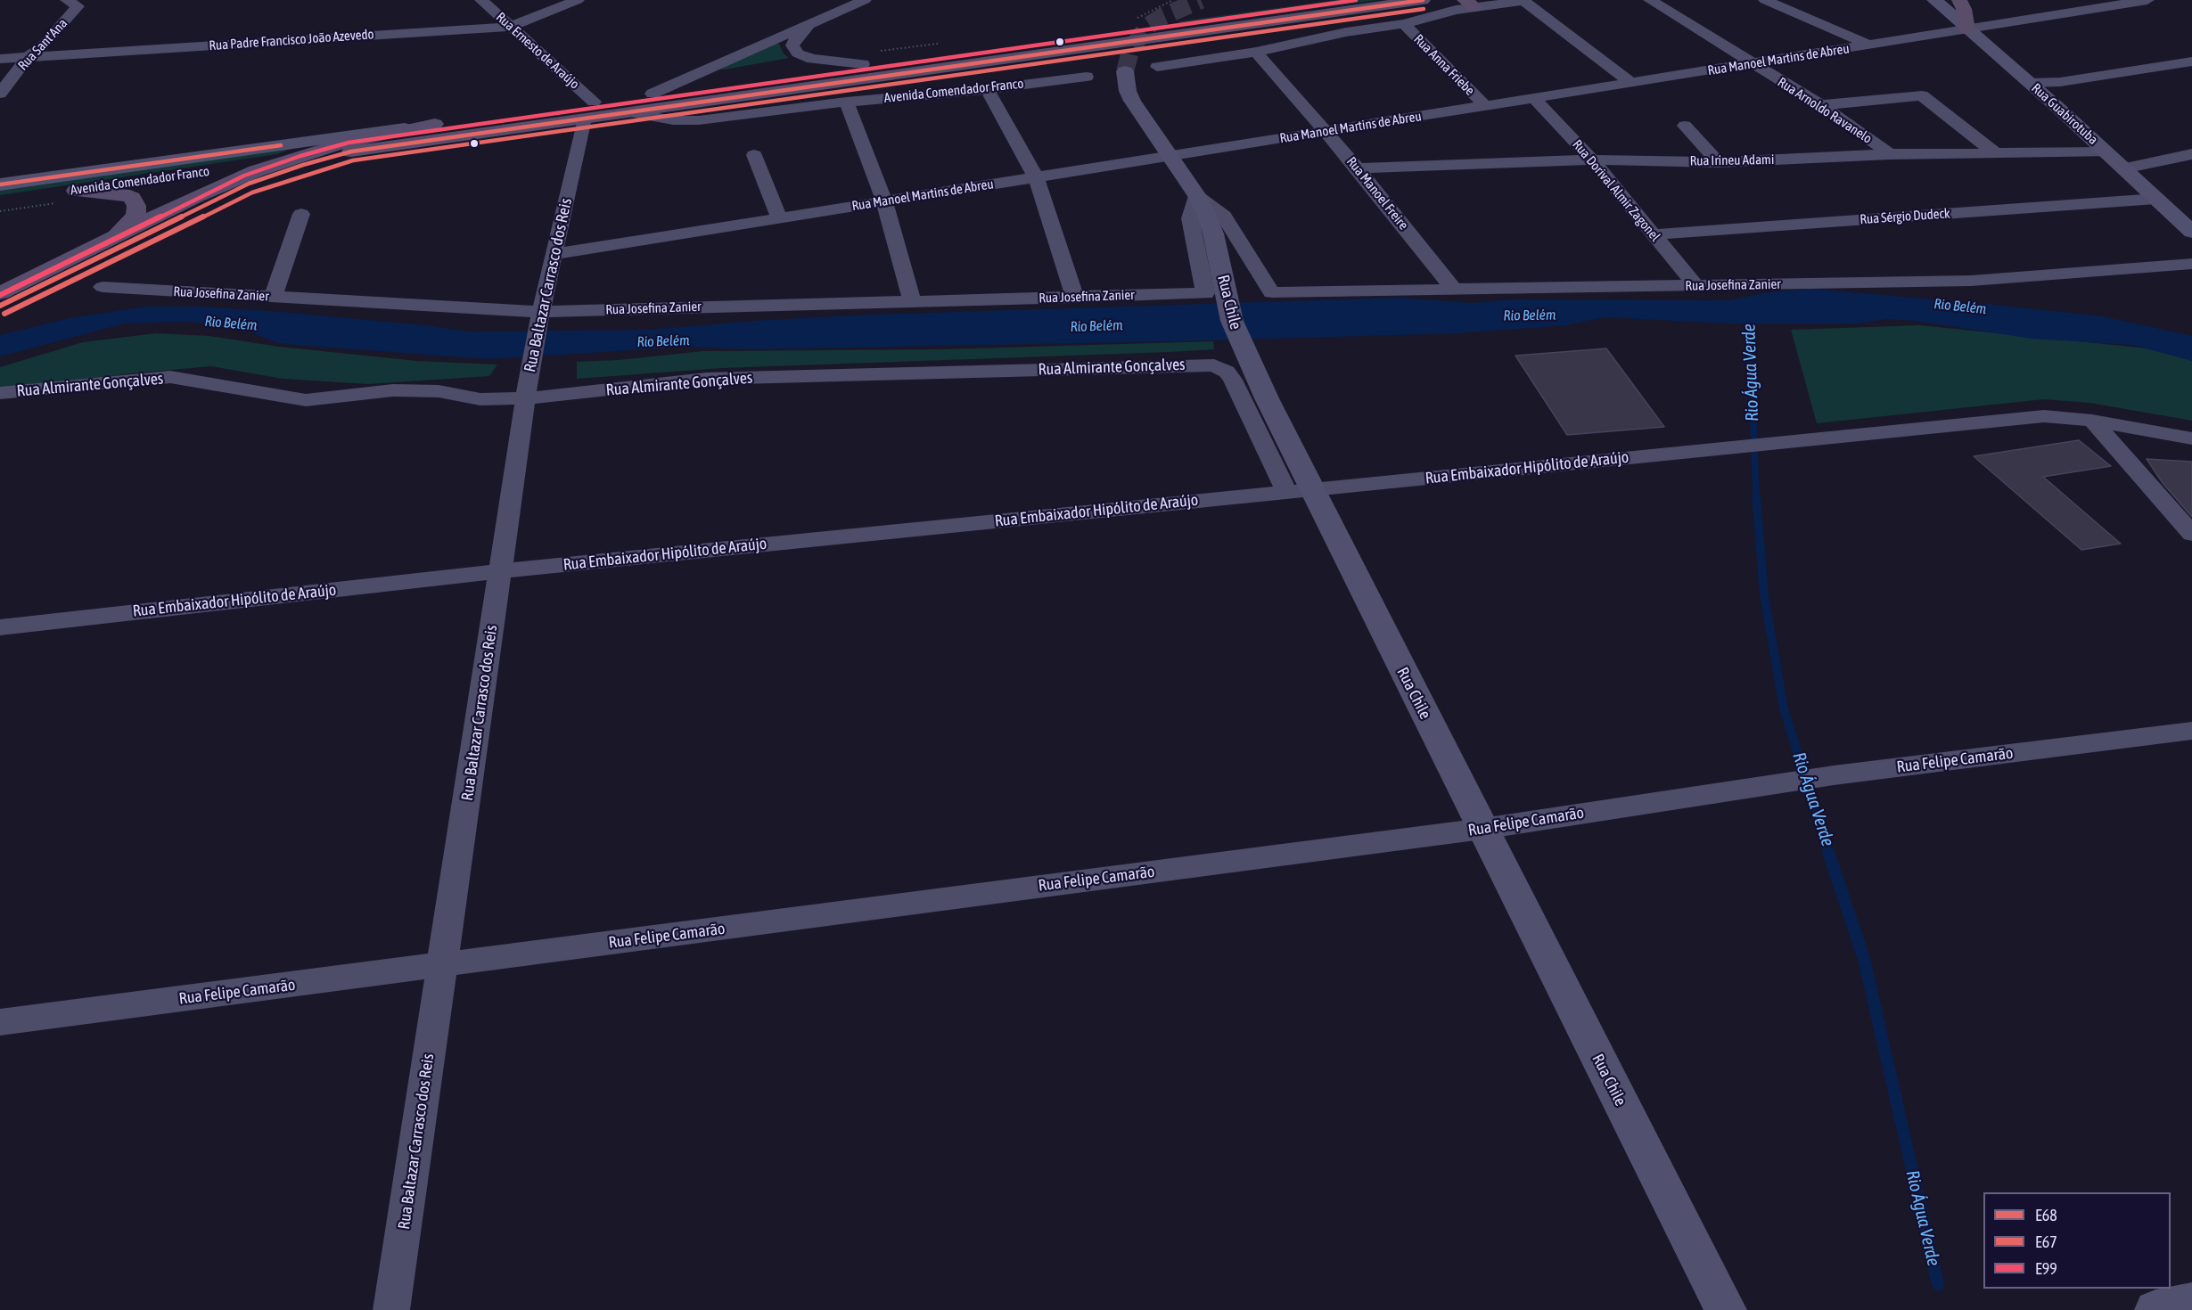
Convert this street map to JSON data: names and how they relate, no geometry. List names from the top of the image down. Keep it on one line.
{"streets":{"highway":["Avenida Comendador Franco"],"main road":["Rua Guabirotuba","Rua Chile"],"street":["Rua Padre Francisco João Azevedo","Rua Sant'Ana","Rua Ernesto de Araújo","Rua Manoel Martins de Abreu","Rua Anna Friebe","Rua Arnoldo Ravanelo","Rua Irineu Adami","Rua Dorival Almir Zagonel","Rua Manoel Freire","Rua Sérgio Dudeck","Rua Baltazar Carrasco dos Reis","Rua Josefina Zanier","Rua Almirante Gonçalves","Rua Embaixador Hipólito de Araújo","Rua Felipe Camarão"]},"crossings":[["Rua Padre Francisco João Azevedo","Rua Sant'Ana"],["Rua Padre Francisco João Azevedo","Rua Ernesto de Araújo"],["Rua Ernesto de Araújo","Avenida Comendador Franco"],["Rua Manoel Martins de Abreu","Rua Anna Friebe"],["Rua Manoel Martins de Abreu","Rua Arnoldo Ravanelo"],["Rua Manoel Martins de Abreu","Rua Guabirotuba"],["Rua Manoel Martins de Abreu","Rua Dorival Almir Zagonel"],["Rua Manoel Martins de Abreu","Rua Manoel Freire"],["Rua Manoel Martins de Abreu","Rua Baltazar Carrasco dos Reis"],["Rua Manoel Martins de Abreu","Rua Chile"],["Avenida Comendador Franco","Rua Baltazar Carrasco dos Reis"],["Rua Arnoldo Ravanelo","Rua Irineu Adami"],["Rua Guabirotuba","Rua Irineu Adami"],["Rua Guabirotuba","Rua Sérgio Dudeck"],["Rua Irineu Adami","Rua Dorival Almir Zagonel"],["Rua Irineu Adami","Rua Manoel Freire"],["Rua Dorival Almir Zagonel","Rua Sérgio Dudeck"],["Rua Dorival Almir Zagonel","Rua Josefina Zanier"],["Rua Manoel Freire","Rua Josefina Zanier"],["Rua Baltazar Carrasco dos Reis","Rua Josefina Zanier"],["Rua Baltazar Carrasco dos Reis","Rua Almirante Gonçalves"],["Rua Baltazar Carrasco dos Reis","Rua Embaixador Hipólito de Araújo"],["Rua Baltazar Carrasco dos Reis","Rua Felipe Camarão"],["Rua Josefina Zanier","Rua Chile"],["Rua Chile","Rua Almirante Gonçalves"],["Rua Chile","Rua Embaixador Hipólito de Araújo"],["Rua Chile","Rua Felipe Camarão"],["Rua Almirante Gonçalves","Rua Embaixador Hipólito de Araújo"]],"water":["Rio Belém","Rio Água Verde"],"lines":["transit line E68","transit line E99","transit line E67"],"legend":["E68","E67","E99"]}
